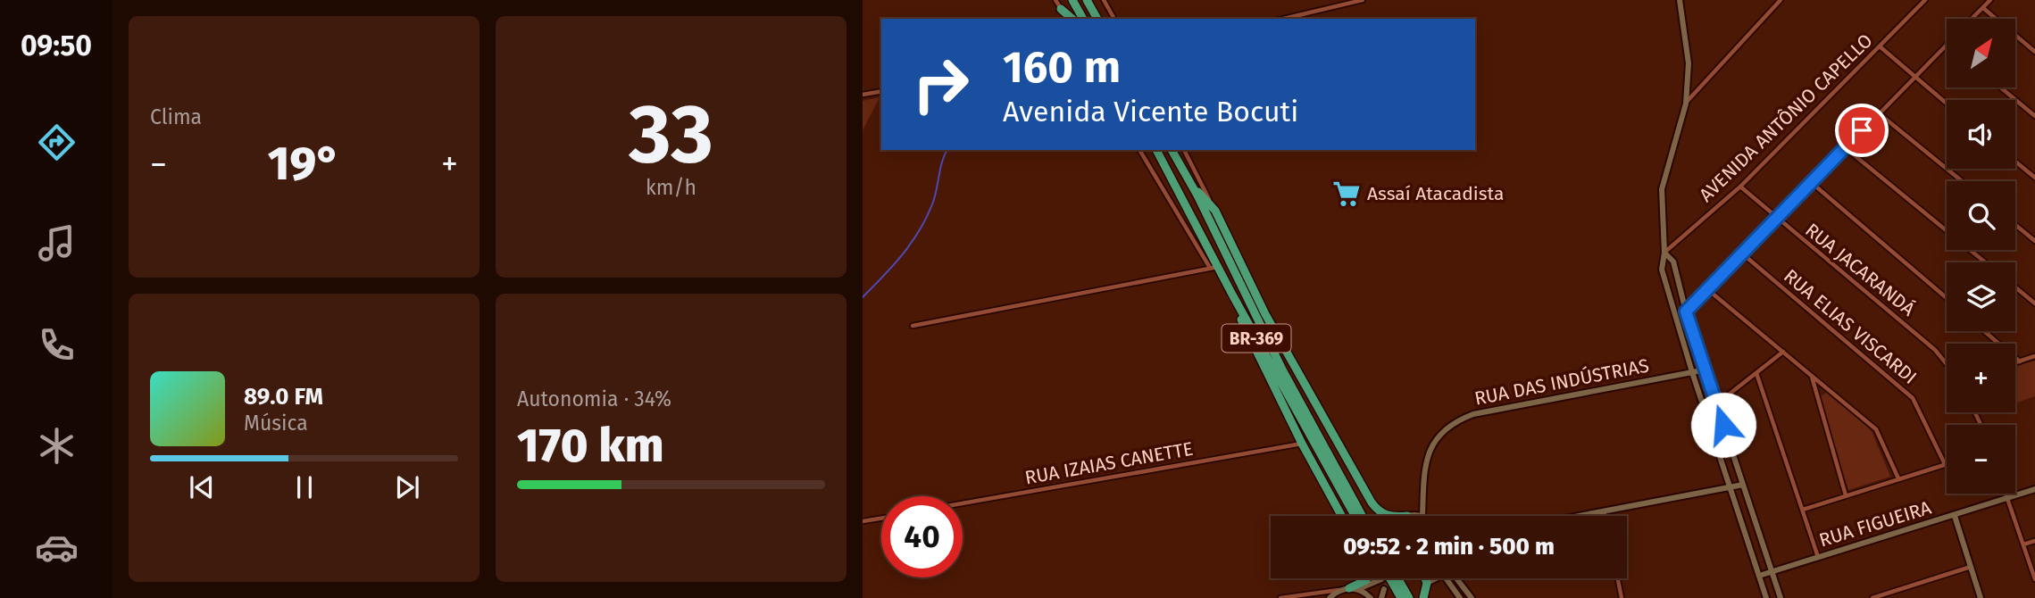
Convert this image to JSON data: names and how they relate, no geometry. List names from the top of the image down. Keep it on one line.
{"streets":{"highway":["BR-369"],"street":["AVENIDA ANTÔNIO CAPELLO","RUA JACARANDÁ","RUA ELIAS VISCARDI","RUA DAS INDÚSTRIAS","RUA IZAIAS CANETTE","RUA FIGUEIRA"]},"crossings":[["AVENIDA ANTÔNIO CAPELLO","RUA JACARANDÁ"]],"places":{"supermarket":["Assaí Atacadista"]},"north":"top right","page":{"tabs":"09:50","tile":["Clima",["33","km/h"],["Autonomia · 34%","170 km"]],"map_buttons":["+","−"],"turn":["160 m","Avenida Vicente Bocuti"],"heat":["−","19°","+"],"song":["89.0 FM","Música"],"limit":"40","trip":"09:52 · 2 min · 500 m"}}
